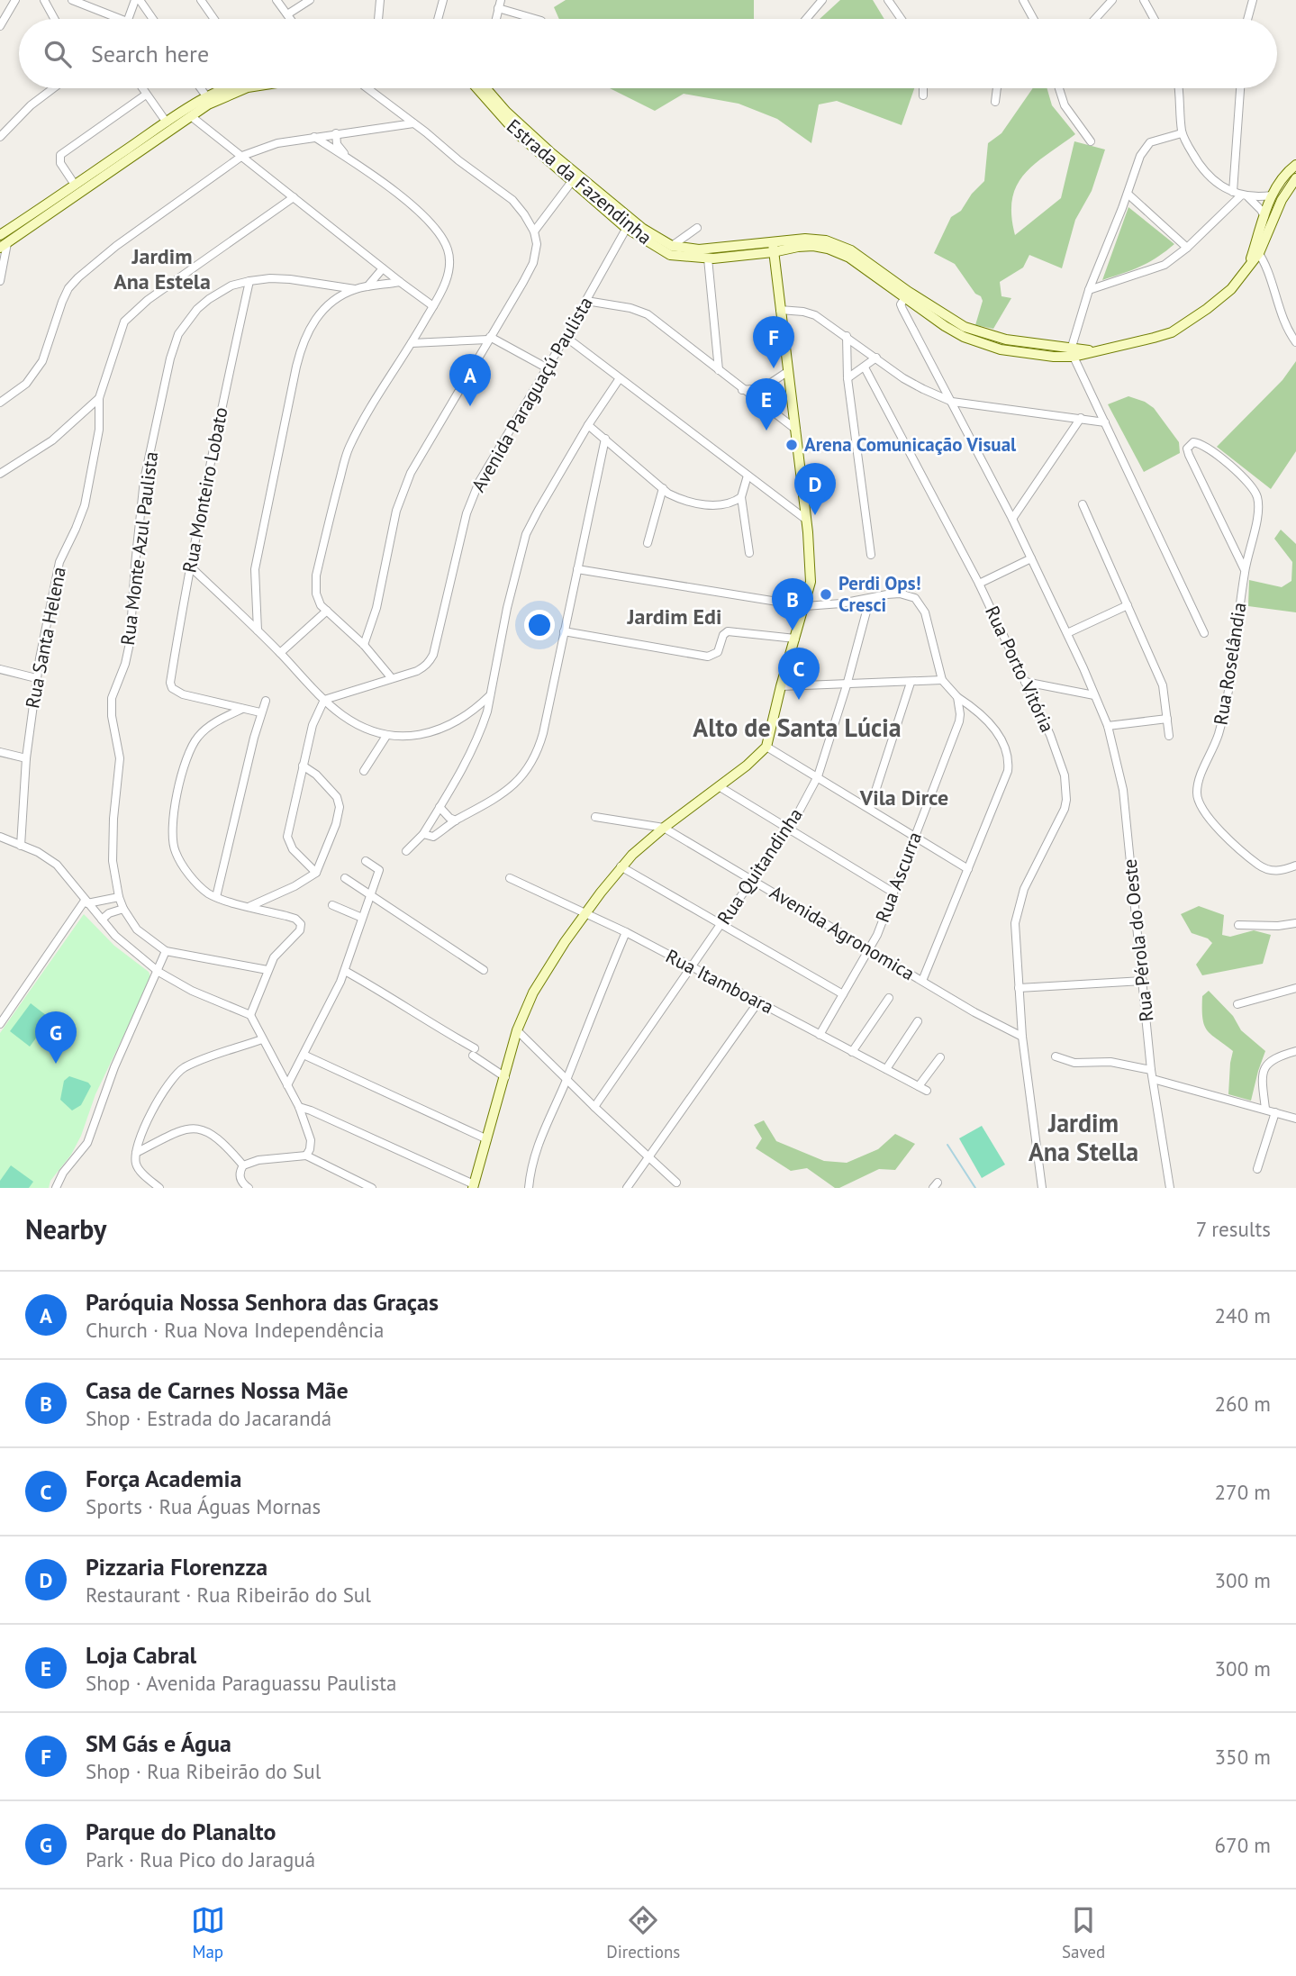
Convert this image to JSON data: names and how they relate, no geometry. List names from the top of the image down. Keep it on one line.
{"streets":{"main road":["Estrada da Fazendinha"],"street":["Avenida Paraguaçú Paulista","Rua Monteiro Lobato","Rua Monte Azul Paulista","Rua Santa Helena","Rua Roselândia","Rua Porto Vitória","Rua Quitandinha","Rua Ascurra","Avenida Agronomica","Rua Pérola do Oeste","Rua Itamboara"]},"crossings":[["Estrada da Fazendinha","Avenida Paraguaçú Paulista"],["Estrada da Fazendinha","Rua Pérola do Oeste"],["Rua Monteiro Lobato","Rua Monte Azul Paulista"],["Rua Porto Vitória","Avenida Agronomica"],["Rua Quitandinha","Avenida Agronomica"],["Rua Quitandinha","Rua Itamboara"],["Rua Ascurra","Avenida Agronomica"],["Rua Ascurra","Rua Itamboara"]],"districts":["Jardim Ana Estela","Jardim Edi","Alto de Santa Lúcia","Vila Dirce","Jardim Ana Stella"],"places":["Arena Comunicação Visual","Perdi Ops! Cresci"],"page":{"search":"Search here","pins":["F","A","E","D","B","C","G"],"heading":["Nearby","7 results"],"list":[{"mark":"A","name":"Paróquia Nossa Senhora das Graças","note":"Church · Rua Nova Independência","value":"240 m"},{"mark":"B","name":"Casa de Carnes Nossa Mãe","note":"Shop · Estrada do Jacarandá","value":"260 m"},{"mark":"C","name":"Força Academia","note":"Sports · Rua Águas Mornas","value":"270 m"},{"mark":"D","name":"Pizzaria Florenzza","note":"Restaurant · Rua Ribeirão do Sul","value":"300 m"},{"mark":"E","name":"Loja Cabral","note":"Shop · Avenida Paraguassu Paulista","value":"300 m"},{"mark":"F","name":"SM Gás e Água","note":"Shop · Rua Ribeirão do Sul","value":"350 m"},{"mark":"G","name":"Parque do Planalto","note":"Park · Rua Pico do Jaraguá","value":"670 m"}],"nav":["Map","Directions","Saved"]}}
